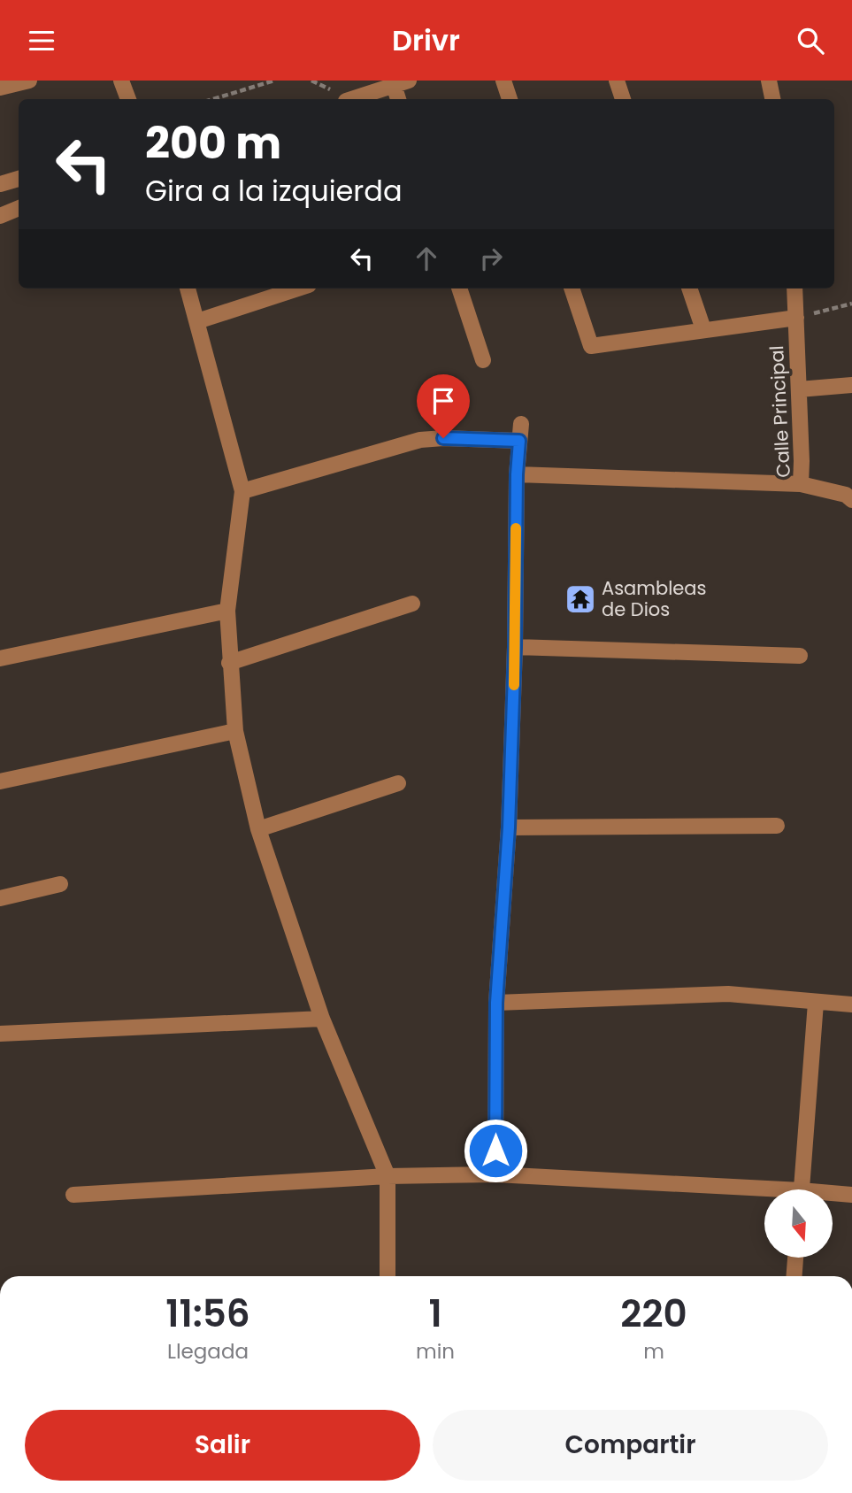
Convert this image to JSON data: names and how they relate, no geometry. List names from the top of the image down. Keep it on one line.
{"streets":{"street":["Calle Principal"]},"places":{"temple":["Asambleas de Dios"]},"north":"bottom","page":{"header":"Drivr","turn":["200 m","Gira a la izquierda"],"eta":["11:56","Llegada","1","min","220","m"],"buttons":["Salir","Compartir"]}}
